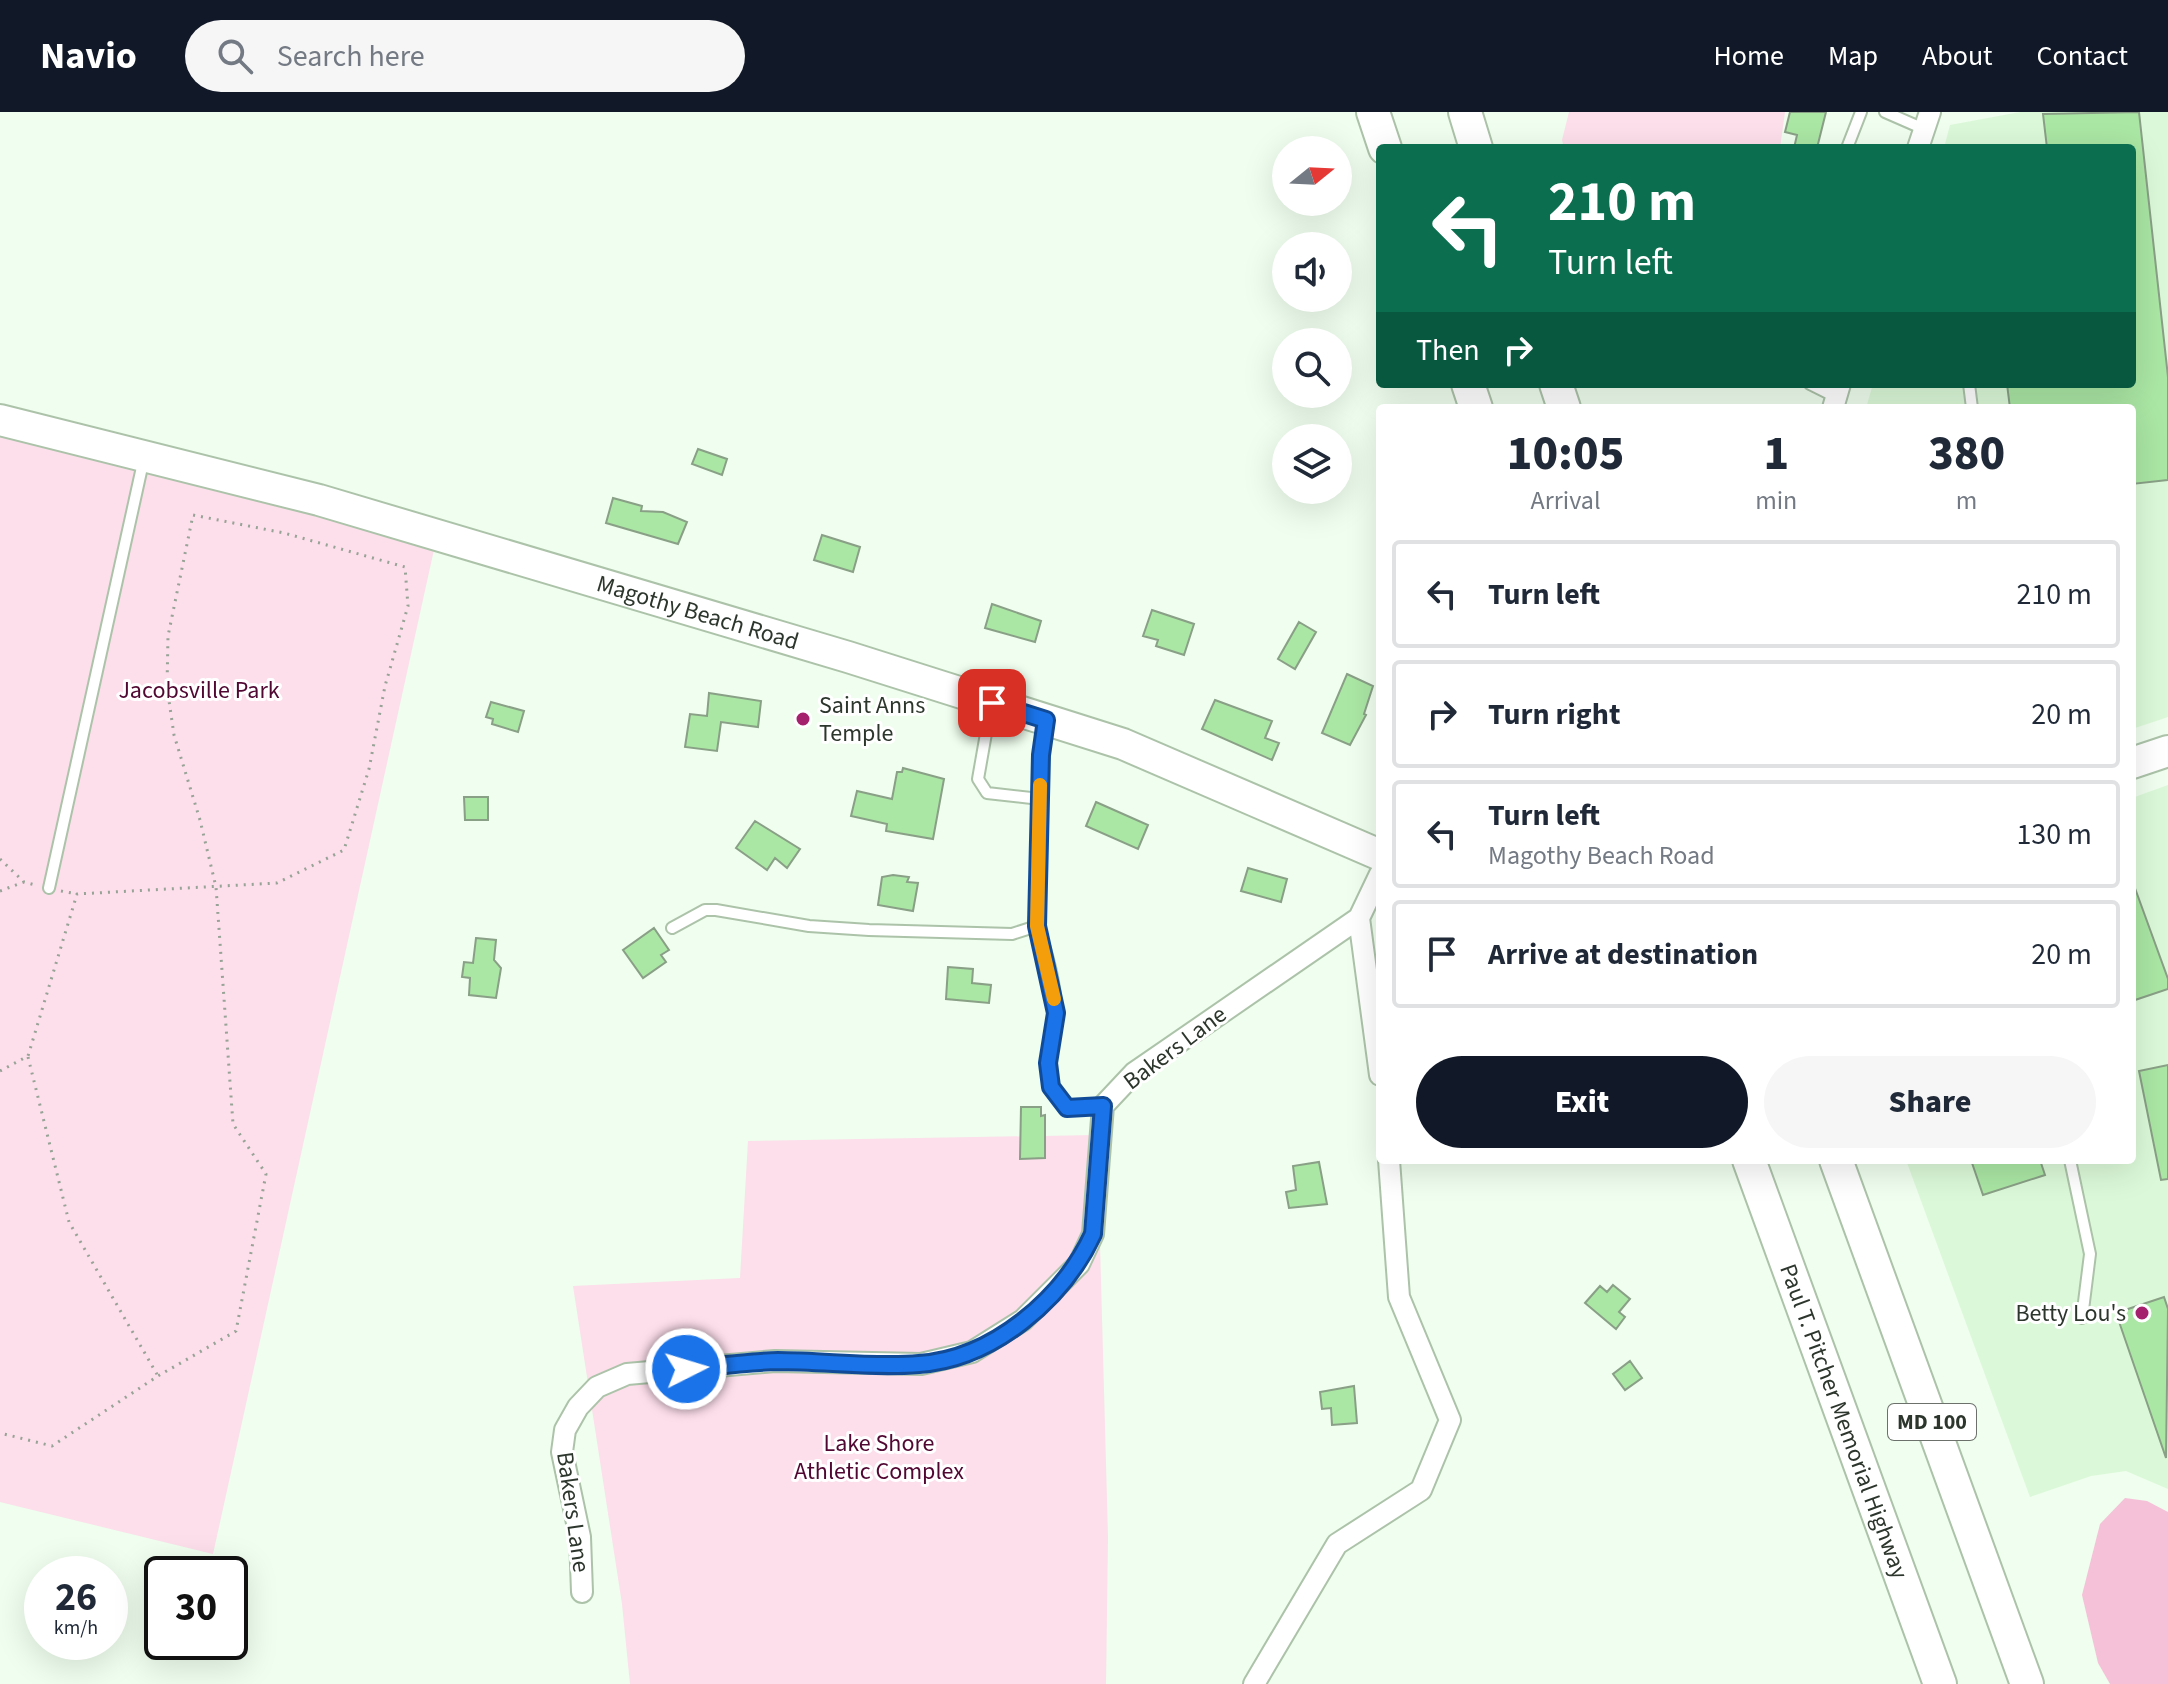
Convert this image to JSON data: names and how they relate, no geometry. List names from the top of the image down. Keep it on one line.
{"streets":{"main road":["Paul T. Pitcher Memorial Highway","MD 100"],"street":["Magothy Beach Road","Bakers Lane"]},"parks":["Jacobsville Park","Lake Shore Athletic Complex"],"places":["Saint Anns Temple","Betty Lou's"],"north":"right","page":{"header":"Navio","search":"Search here","nav":["Home","Map","About","Contact"],"turn":["210 m","Turn left"],"then":"Then","eta":["10:05","Arrival","1","min","380","m"],"list":[{"name":"Turn left","value":"210 m"},{"name":"Turn right","value":"20 m"},{"name":"Turn left","note":"Magothy Beach Road","value":"130 m"},{"name":"Arrive at destination","value":"20 m"}],"buttons":["Exit","Share"],"speed":"26 km/h","limit":"30"}}
